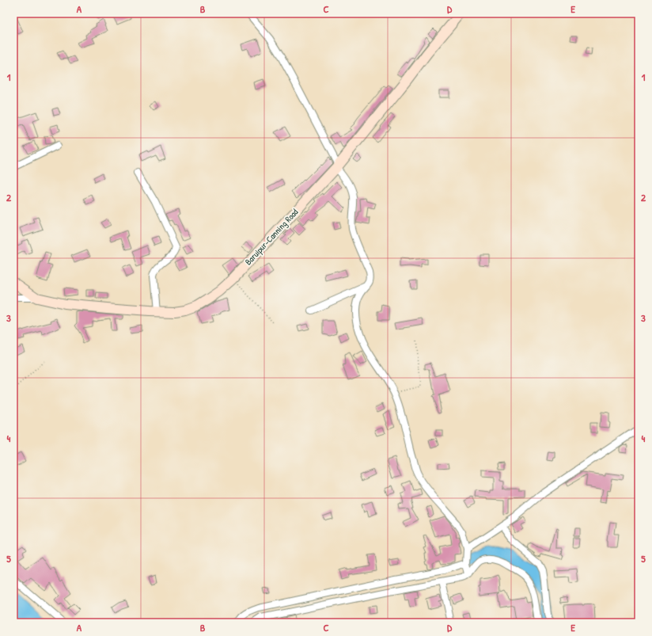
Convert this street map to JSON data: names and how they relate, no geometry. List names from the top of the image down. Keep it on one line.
{"streets":{"main road":["Baruipur-Canning Road"]},"grid":{"columns":["A","B","C","D","E"],"rows":["1","2","3","4","5"]}}
